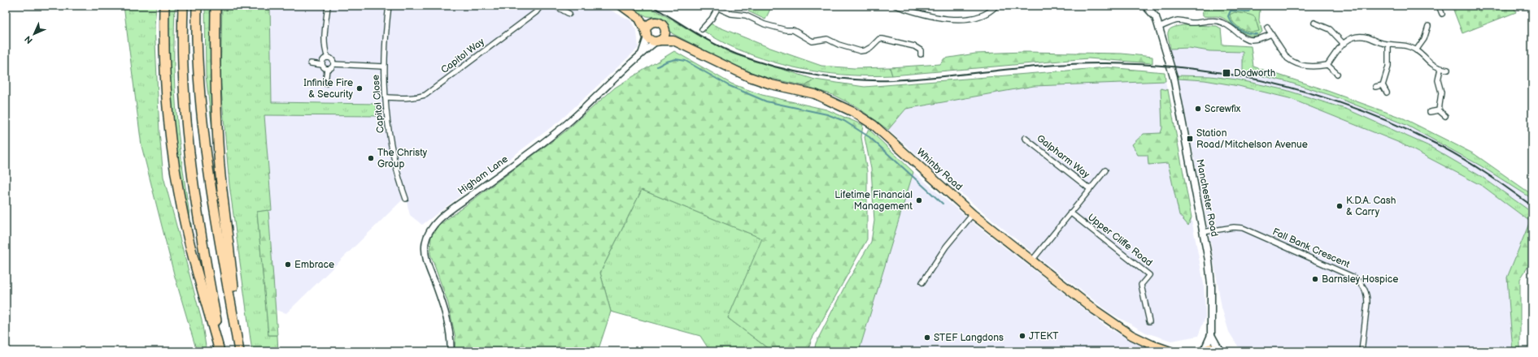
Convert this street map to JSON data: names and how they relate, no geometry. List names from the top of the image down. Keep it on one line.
{"streets":{"highway":["Whinby Road","Manchester Road"],"street":["Capitol Way","Capitol Close","Galpharm Way","Higham Lane","Upper Cliffe Road","Fall Bank Crescent"]},"crossings":[["Capitol Way","Capitol Close"],["Whinby Road","Higham Lane"],["Manchester Road","Fall Bank Crescent"]],"places":{"transit":["Dodworth","Station Road/Mitchelson Avenue"],"other":["Infinite Fire & Security","Screwfix","The Christy Group","Lifetime Financial Management","K.D.A. Cash & Carry","Embrace","Barnsley Hospice","JTEKT","STEF Langdons"]},"north":"bottom left"}
